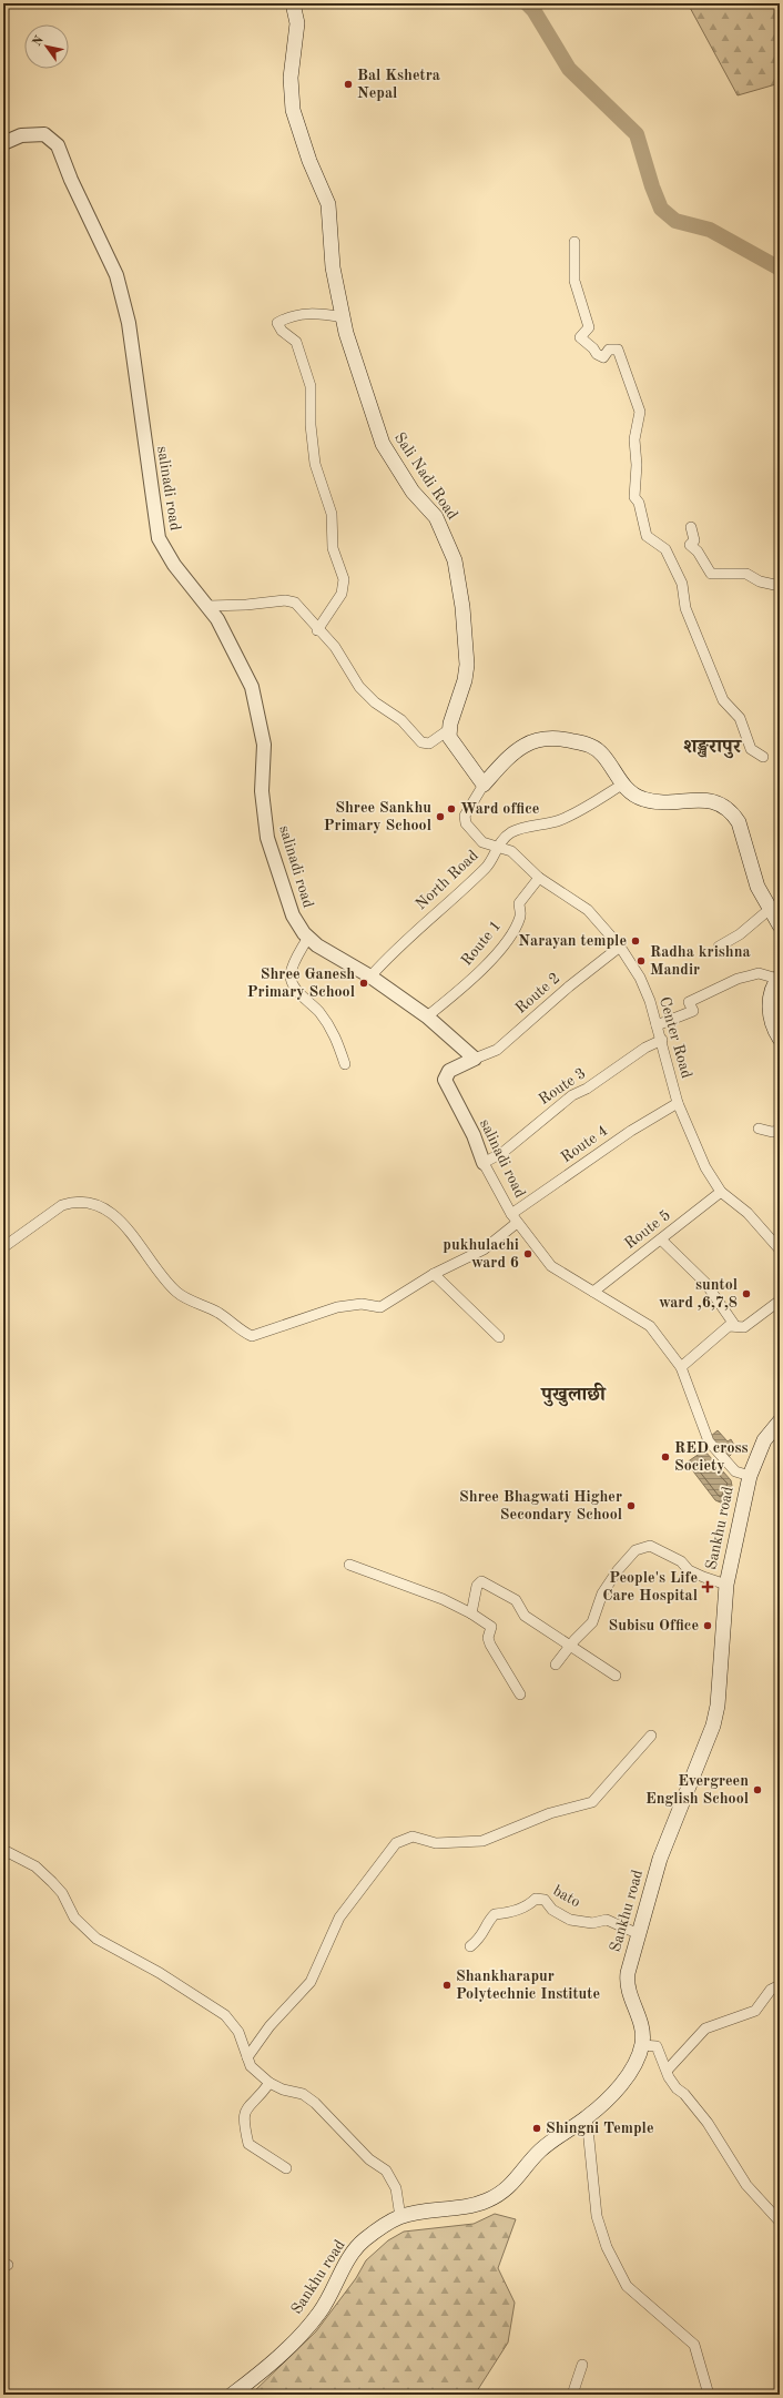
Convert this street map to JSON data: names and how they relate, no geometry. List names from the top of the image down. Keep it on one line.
{"streets":{"main road":["Sali Nadi Road","Sankhu road"],"street":["salinadi road","North Road","Route 1","Route 2","Center Road","Route 3","Route 4","Route 5","bato"]},"crossings":[["salinadi road","North Road"],["salinadi road","Route 1"],["salinadi road","Route 2"],["salinadi road","Route 3"],["salinadi road","Route 4"],["salinadi road","Route 5"],["salinadi road","Sankhu road"],["North Road","Center Road"],["Route 1","Center Road"],["Route 2","Center Road"],["Center Road","Route 3"],["Center Road","Route 4"],["Center Road","Route 5"],["Sankhu road","bato"]],"districts":["शङ्खरापुर","पुखुलाछी"],"places":{"other":["Bal Kshetra Nepal","Ward office","Shree Sankhu Primary School","Narayan temple","Radha krishna Mandir","Shree Ganesh Primary School","pukhulachi ward 6","suntol ward ,6,7,8","RED cross Society","Shree Bhagwati Higher Secondary School","Subisu Office","Evergreen English School","Shankharapur Polytechnic Institute","Shingni Temple"],"health":["People's Life Care Hospital"]},"north":"top left"}
